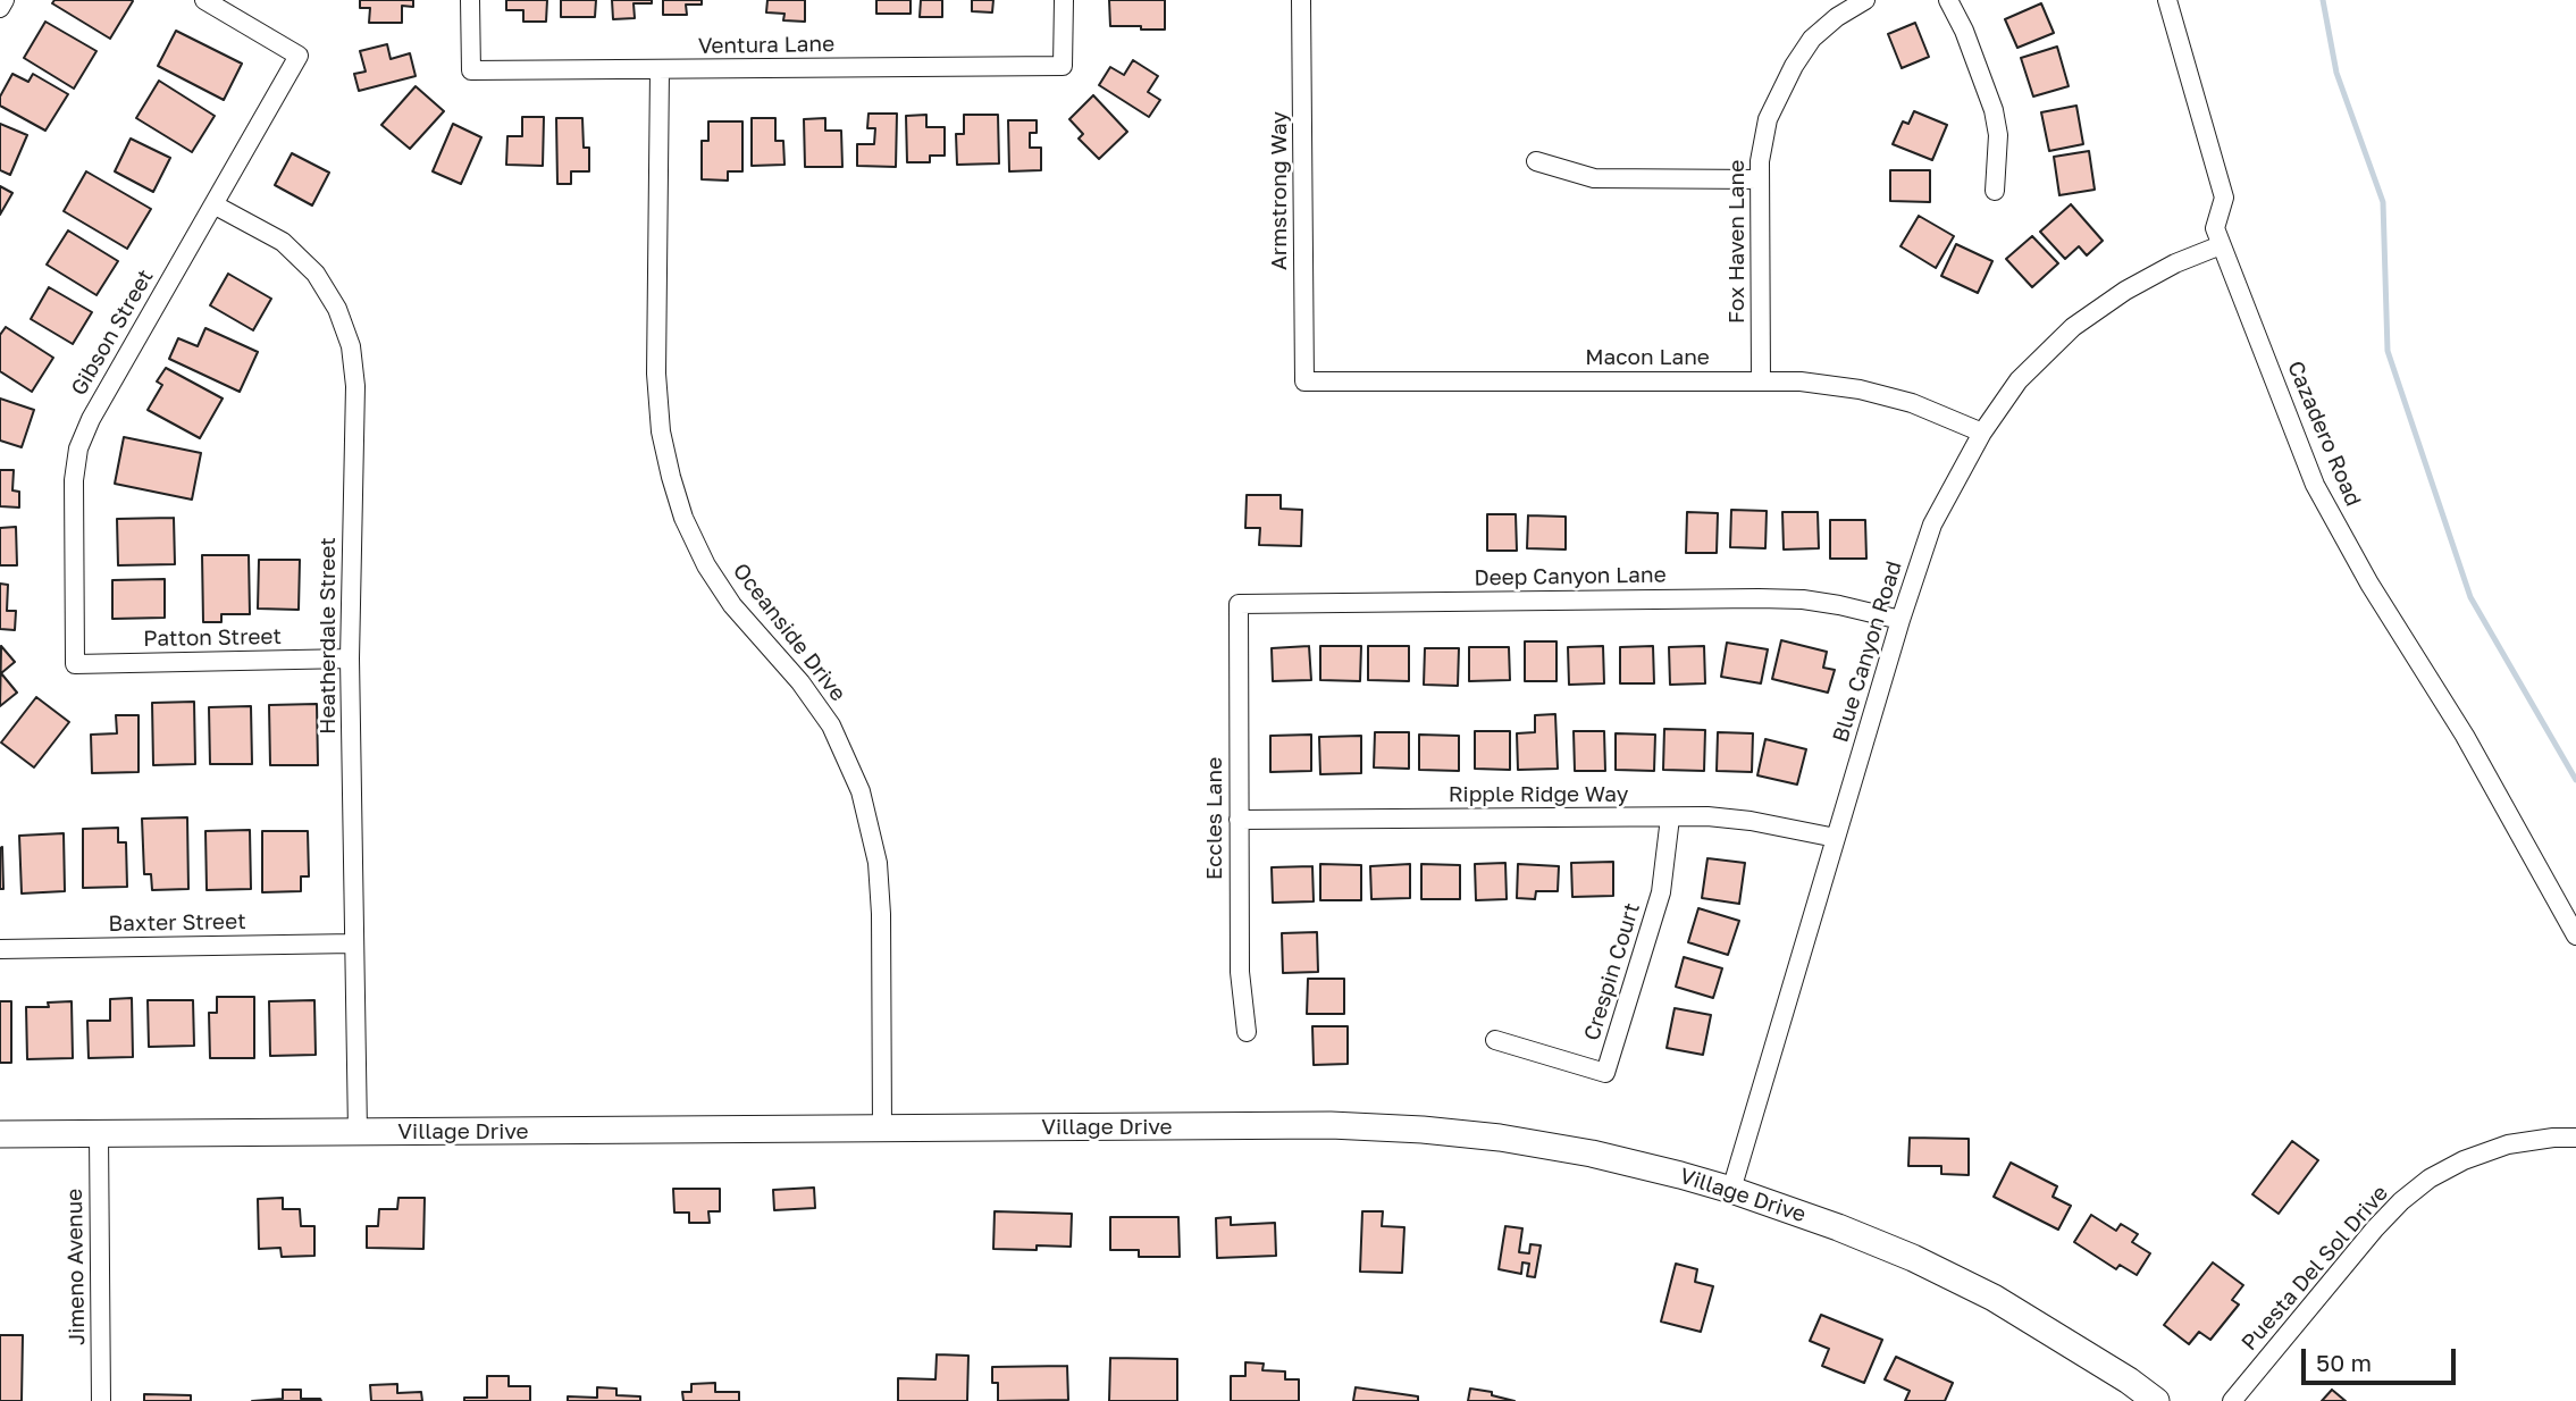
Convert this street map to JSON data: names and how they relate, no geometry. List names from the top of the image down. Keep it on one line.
{"streets":{"main road":["Village Drive"],"street":["Ventura Lane","Armstrong Way","Fox Haven Lane","Gibson Street","Macon Lane","Cazadero Road","Deep Canyon Lane","Oceanside Drive","Heatherdale Street","Patton Street","Blue Canyon Road","Ripple Ridge Way","Eccles Lane","Baxter Street","Crespin Court","Jimeno Avenue","Puesta Del Sol Drive"]},"crossings":[["Ventura Lane","Oceanside Drive"],["Armstrong Way","Macon Lane"],["Fox Haven Lane","Macon Lane"],["Gibson Street","Heatherdale Street"],["Gibson Street","Patton Street"],["Macon Lane","Blue Canyon Road"],["Cazadero Road","Blue Canyon Road"],["Deep Canyon Lane","Blue Canyon Road"],["Deep Canyon Lane","Eccles Lane"],["Oceanside Drive","Village Drive"],["Heatherdale Street","Patton Street"],["Heatherdale Street","Baxter Street"],["Heatherdale Street","Village Drive"],["Blue Canyon Road","Ripple Ridge Way"],["Blue Canyon Road","Village Drive"],["Ripple Ridge Way","Eccles Lane"],["Ripple Ridge Way","Crespin Court"],["Village Drive","Jimeno Avenue"]],"scale_bar":"50 m"}
